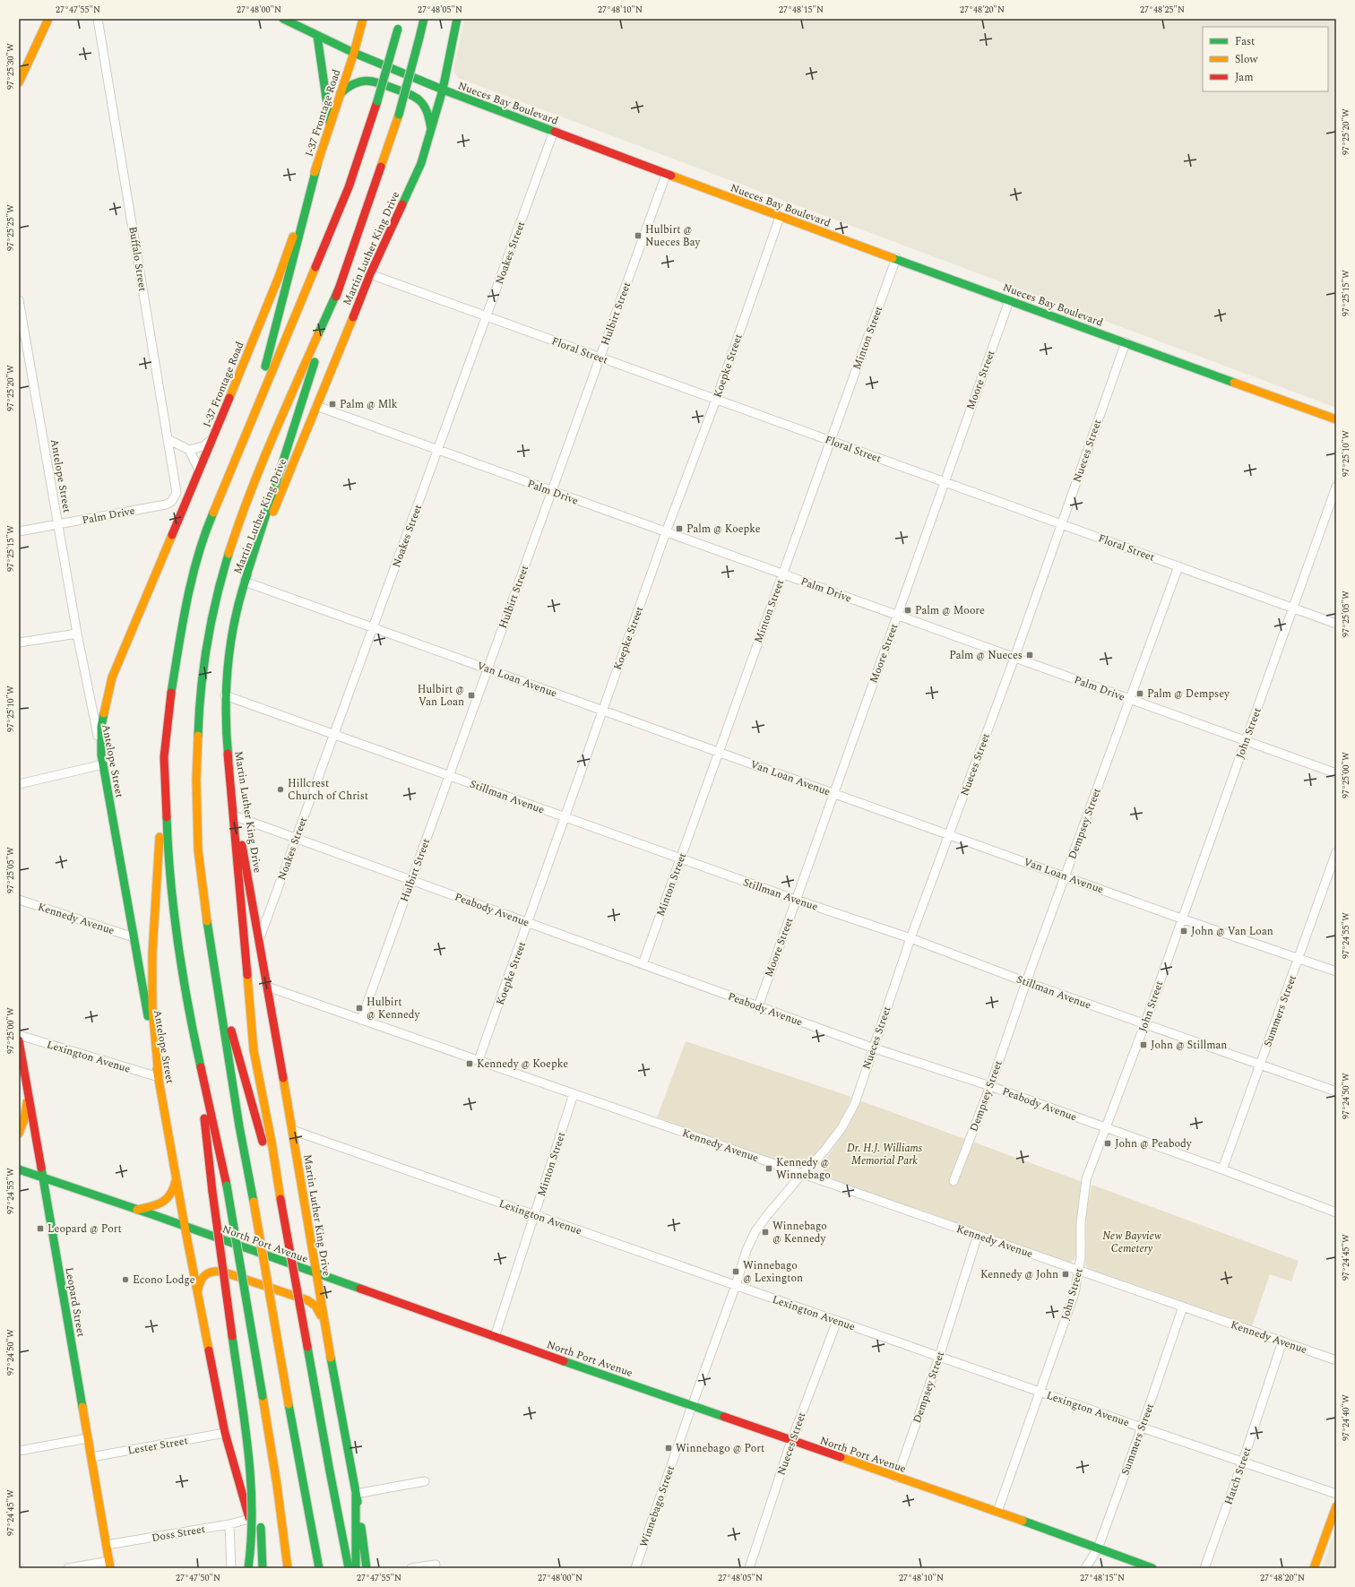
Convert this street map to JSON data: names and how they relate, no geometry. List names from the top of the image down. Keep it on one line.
{"streets":{"main road":["Nueces Bay Boulevard","I-37 Frontage Road","Martin Luther King Drive","Antelope Street","North Port Avenue","Leopard Street"],"street":["Noakes Street","Buffalo Street","Hulbirt Street","Minton Street","Floral Street","Koepke Street","Moore Street","Nueces Street","Palm Drive","Van Loan Avenue","John Street","Stillman Avenue","Dempsey Street","Peabody Avenue","Kennedy Avenue","Summers Street","Lexington Avenue","Lester Street","Hatch Street","Winnebago Street","Doss Street"]},"crossings":[["Nueces Bay Boulevard","I-37 Frontage Road"],["Nueces Bay Boulevard","Martin Luther King Drive"],["Nueces Bay Boulevard","Noakes Street"],["Nueces Bay Boulevard","Hulbirt Street"],["Nueces Bay Boulevard","Minton Street"],["Nueces Bay Boulevard","Koepke Street"],["Nueces Bay Boulevard","Moore Street"],["Nueces Bay Boulevard","Nueces Street"],["I-37 Frontage Road","Antelope Street"],["Martin Luther King Drive","Noakes Street"],["Martin Luther King Drive","Floral Street"],["Martin Luther King Drive","Palm Drive"],["Martin Luther King Drive","Van Loan Avenue"],["Martin Luther King Drive","Stillman Avenue"],["Martin Luther King Drive","Peabody Avenue"],["Martin Luther King Drive","Kennedy Avenue"],["Martin Luther King Drive","Lexington Avenue"],["Martin Luther King Drive","North Port Avenue"],["Noakes Street","Floral Street"],["Noakes Street","Palm Drive"],["Noakes Street","Van Loan Avenue"],["Noakes Street","Stillman Avenue"],["Noakes Street","Peabody Avenue"],["Buffalo Street","Palm Drive"],["Hulbirt Street","Floral Street"],["Hulbirt Street","Palm Drive"],["Hulbirt Street","Van Loan Avenue"],["Hulbirt Street","Stillman Avenue"],["Hulbirt Street","Peabody Avenue"],["Hulbirt Street","Kennedy Avenue"],["Minton Street","Floral Street"],["Minton Street","Palm Drive"],["Minton Street","Van Loan Avenue"],["Minton Street","Stillman Avenue"],["Minton Street","Peabody Avenue"],["Minton Street","Kennedy Avenue"],["Minton Street","Lexington Avenue"],["Minton Street","North Port Avenue"],["Floral Street","Koepke Street"],["Floral Street","Moore Street"],["Floral Street","Nueces Street"],["Floral Street","John Street"],["Floral Street","Dempsey Street"],["Koepke Street","Palm Drive"],["Koepke Street","Van Loan Avenue"],["Koepke Street","Stillman Avenue"],["Koepke Street","Peabody Avenue"],["Koepke Street","Kennedy Avenue"],["Moore Street","Palm Drive"],["Moore Street","Van Loan Avenue"],["Moore Street","Stillman Avenue"],["Moore Street","Peabody Avenue"],["Nueces Street","Palm Drive"],["Nueces Street","Van Loan Avenue"],["Nueces Street","Stillman Avenue"],["Nueces Street","Peabody Avenue"],["Nueces Street","Kennedy Avenue"],["Nueces Street","Lexington Avenue"],["Nueces Street","North Port Avenue"],["Nueces Street","Winnebago Street"],["Antelope Street","Palm Drive"],["Antelope Street","Kennedy Avenue"],["Antelope Street","Lexington Avenue"],["Antelope Street","North Port Avenue"],["Antelope Street","Lester Street"],["Antelope Street","Doss Street"],["Palm Drive","John Street"],["Palm Drive","Dempsey Street"],["Van Loan Avenue","John Street"],["Van Loan Avenue","Dempsey Street"],["Van Loan Avenue","Summers Street"],["John Street","Stillman Avenue"],["John Street","Peabody Avenue"],["John Street","Kennedy Avenue"],["John Street","Lexington Avenue"],["John Street","North Port Avenue"],["Stillman Avenue","Dempsey Street"],["Stillman Avenue","Summers Street"],["Dempsey Street","Peabody Avenue"],["Dempsey Street","Kennedy Avenue"],["Dempsey Street","Lexington Avenue"],["Dempsey Street","North Port Avenue"],["Peabody Avenue","Summers Street"],["Kennedy Avenue","Summers Street"],["Kennedy Avenue","Hatch Street"],["Kennedy Avenue","Winnebago Street"],["Summers Street","Lexington Avenue"],["Summers Street","North Port Avenue"],["Lexington Avenue","Hatch Street"],["Lexington Avenue","Winnebago Street"],["North Port Avenue","Leopard Street"],["North Port Avenue","Winnebago Street"],["Leopard Street","Lester Street"],["Leopard Street","Doss Street"]],"parks":["Dr. H.J. Williams Memorial Park","New Bayview Cemetery"],"places":{"transit":["Hulbirt @ Nueces Bay","Palm @ Mlk","Palm @ Koepke","Palm @ Moore","Palm @ Nueces","Palm @ Dempsey","Hulbirt @ Van Loan","John @ Van Loan","Hulbirt @ Kennedy","John @ Stillman","Kennedy @ Koepke","John @ Peabody","Kennedy @ Winnebago","Leopard @ Port","Winnebago @ Kennedy","Winnebago @ Lexington","Kennedy @ John","Winnebago @ Port"],"other":["Hillcrest Church of Christ","Econo Lodge"]},"legend":["Fast","Slow","Jam"],"coordinates":["27°47'55\"N","27°48'00\"N","27°48'05\"N","27°48'10\"N","27°48'15\"N","27°48'20\"N","27°48'25\"N","97°25'30\"W","97°25'20\"W","97°25'25\"W","97°25'15\"W","97°25'10\"W","97°25'05\"W","97°25'00\"W","97°24'55\"W","97°24'50\"W","97°24'45\"W","97°24'40\"W","27°47'50\"N"]}
